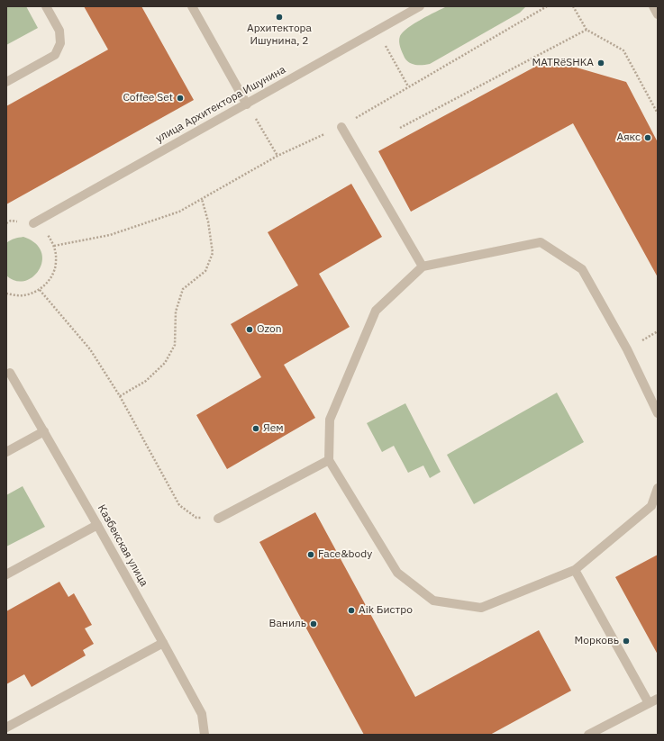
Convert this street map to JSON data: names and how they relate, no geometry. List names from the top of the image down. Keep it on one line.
{"streets":{"street":["улица Архитектора Ишунина","Казбекская улица"]},"places":["Архитектора Ишунина, 2","MATRёSHKA","Coffee Set","Аякс","Ozon","Яем","Face&body","Aik Бистро","Ваниль","Морковь"]}
